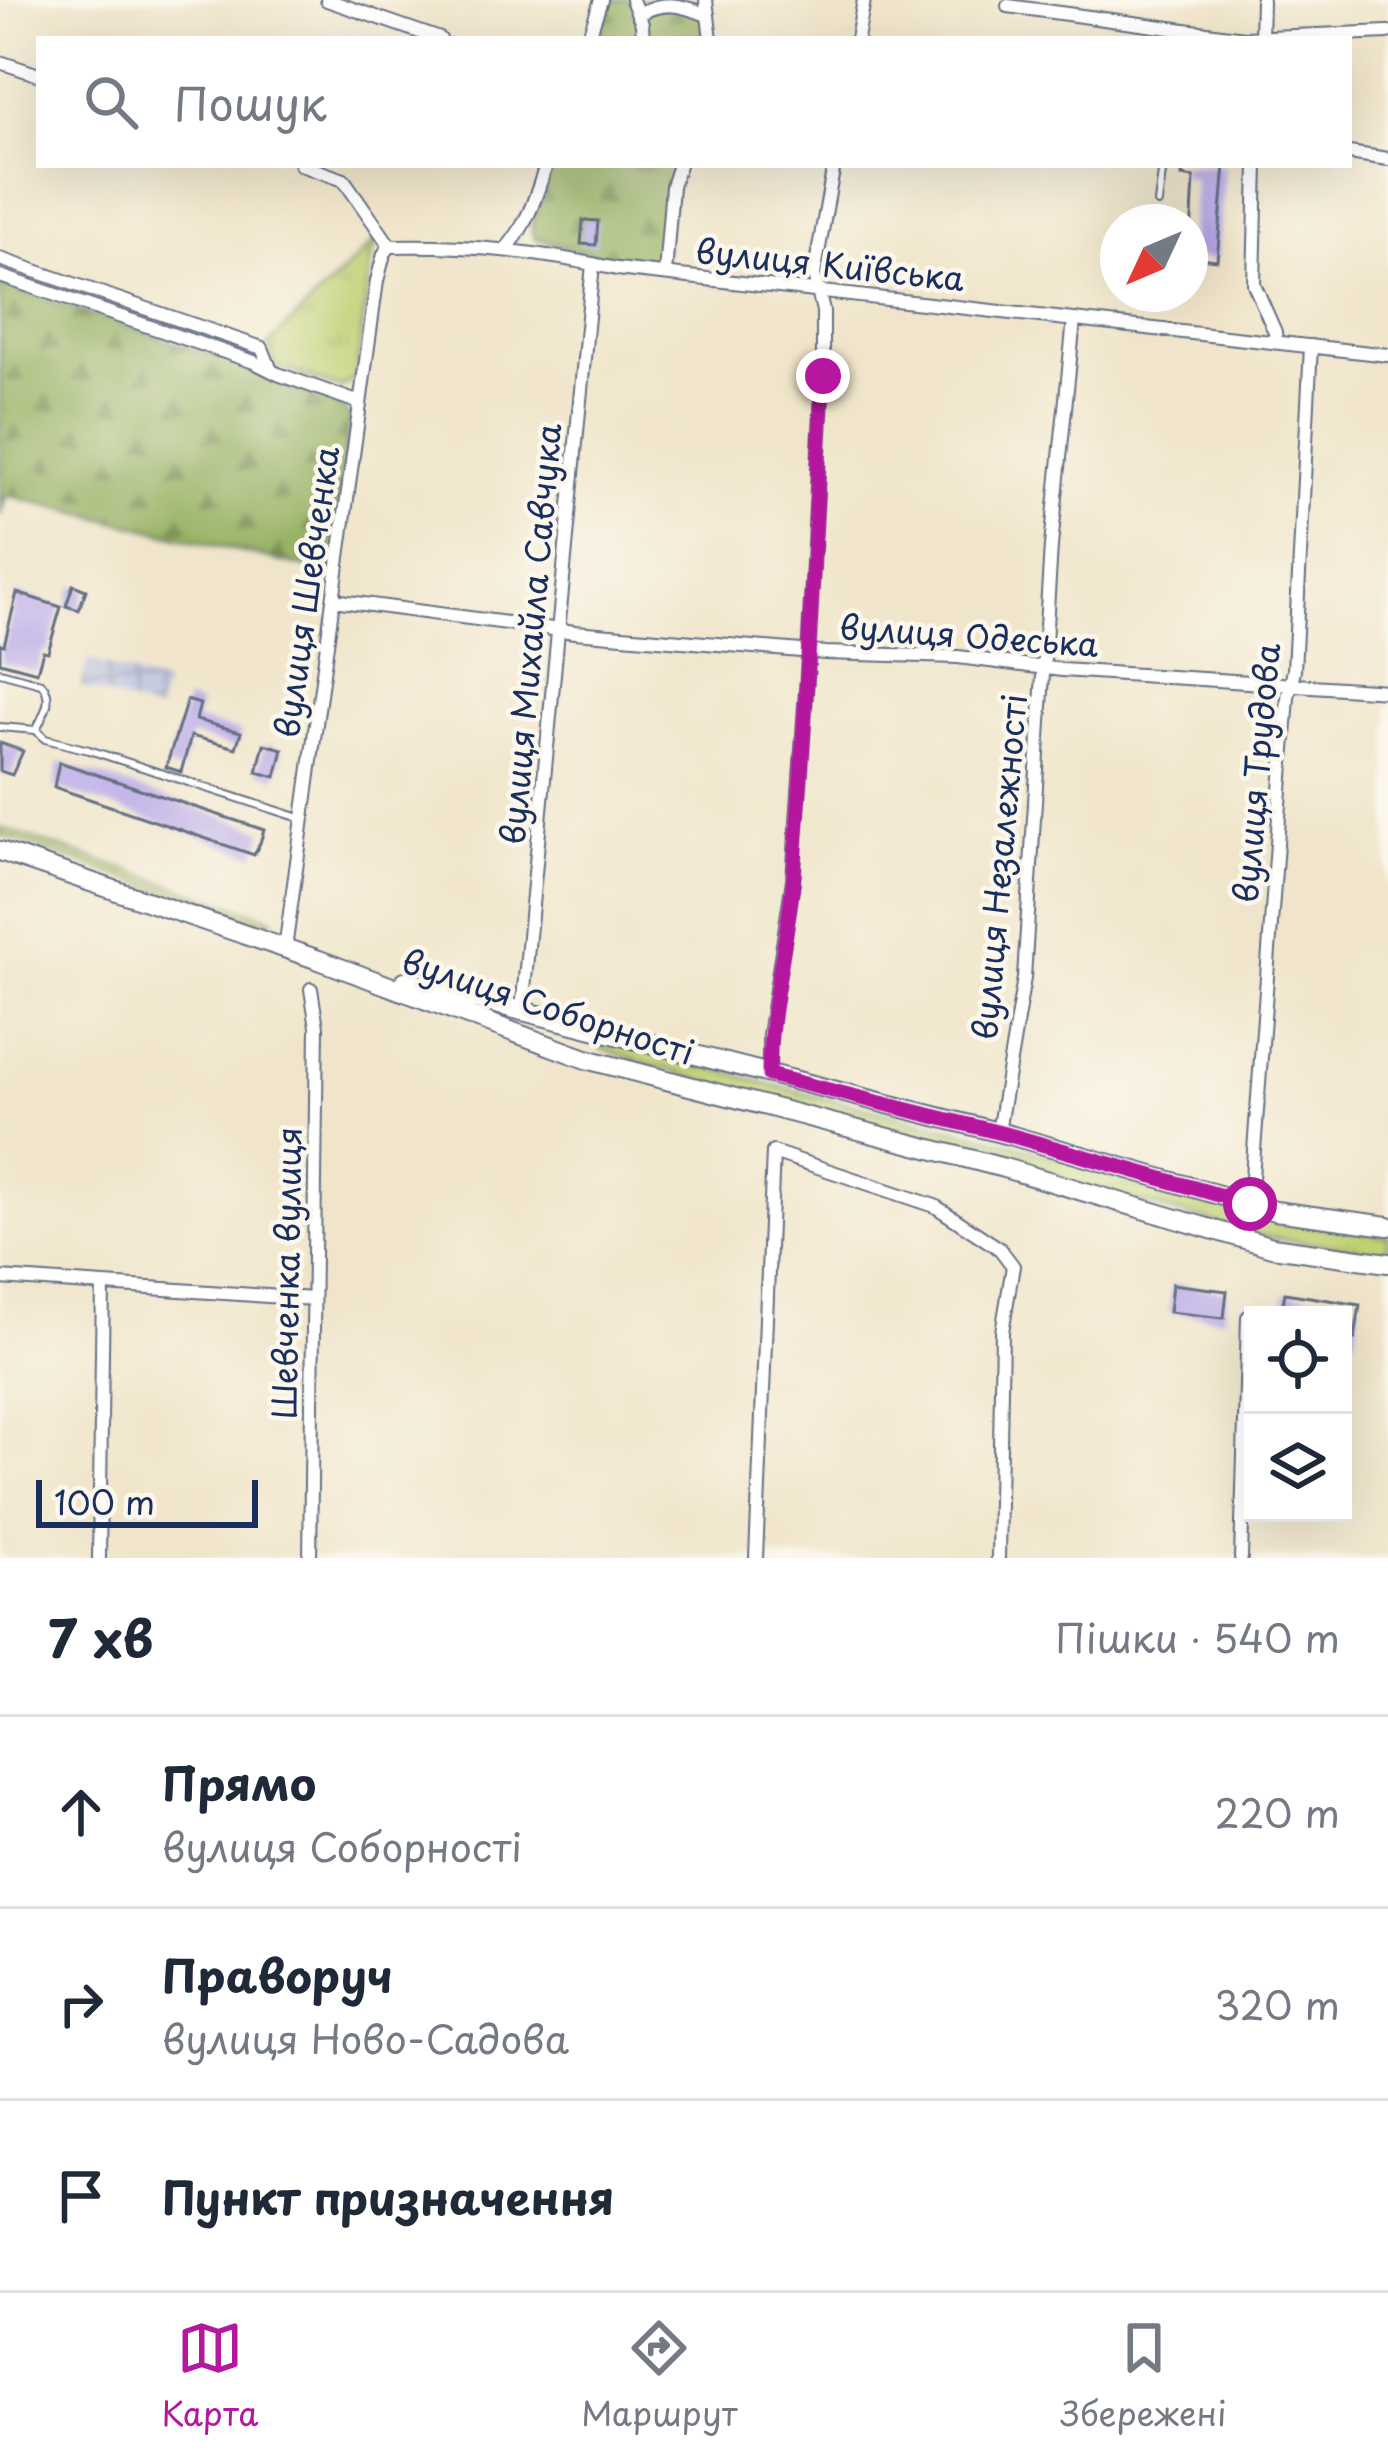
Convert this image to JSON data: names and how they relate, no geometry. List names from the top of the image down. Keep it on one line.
{"streets":{"main road":["вулиця Соборності"],"street":["вулиця Київська","вулиця Шевченка","вулиця Михайла Савчука","вулиця Одеська","вулиця Трудова","вулиця Незалежності","Шевченка вулиця"]},"crossings":[["вулиця Київська","вулиця Шевченка"],["вулиця Київська","вулиця Михайла Савчука"],["вулиця Київська","вулиця Трудова"],["вулиця Київська","вулиця Незалежності"],["вулиця Шевченка","вулиця Одеська"],["вулиця Шевченка","вулиця Соборності"],["вулиця Михайла Савчука","вулиця Одеська"],["вулиця Михайла Савчука","вулиця Соборності"],["вулиця Одеська","вулиця Трудова"],["вулиця Одеська","вулиця Незалежності"],["вулиця Трудова","вулиця Соборності"],["вулиця Незалежності","вулиця Соборності"]],"scale_bar":"100 m","north":"bottom left","page":{"search":"Пошук","scale":"100 m","heading":["7 хв","Пішки · 540 m"],"list":[["Прямо","вулиця Соборності","220 m"],["Праворуч","вулиця Ново-Садова","320 m"],"Пункт призначення"],"nav":["Карта","Маршрут","Збережені"]}}
